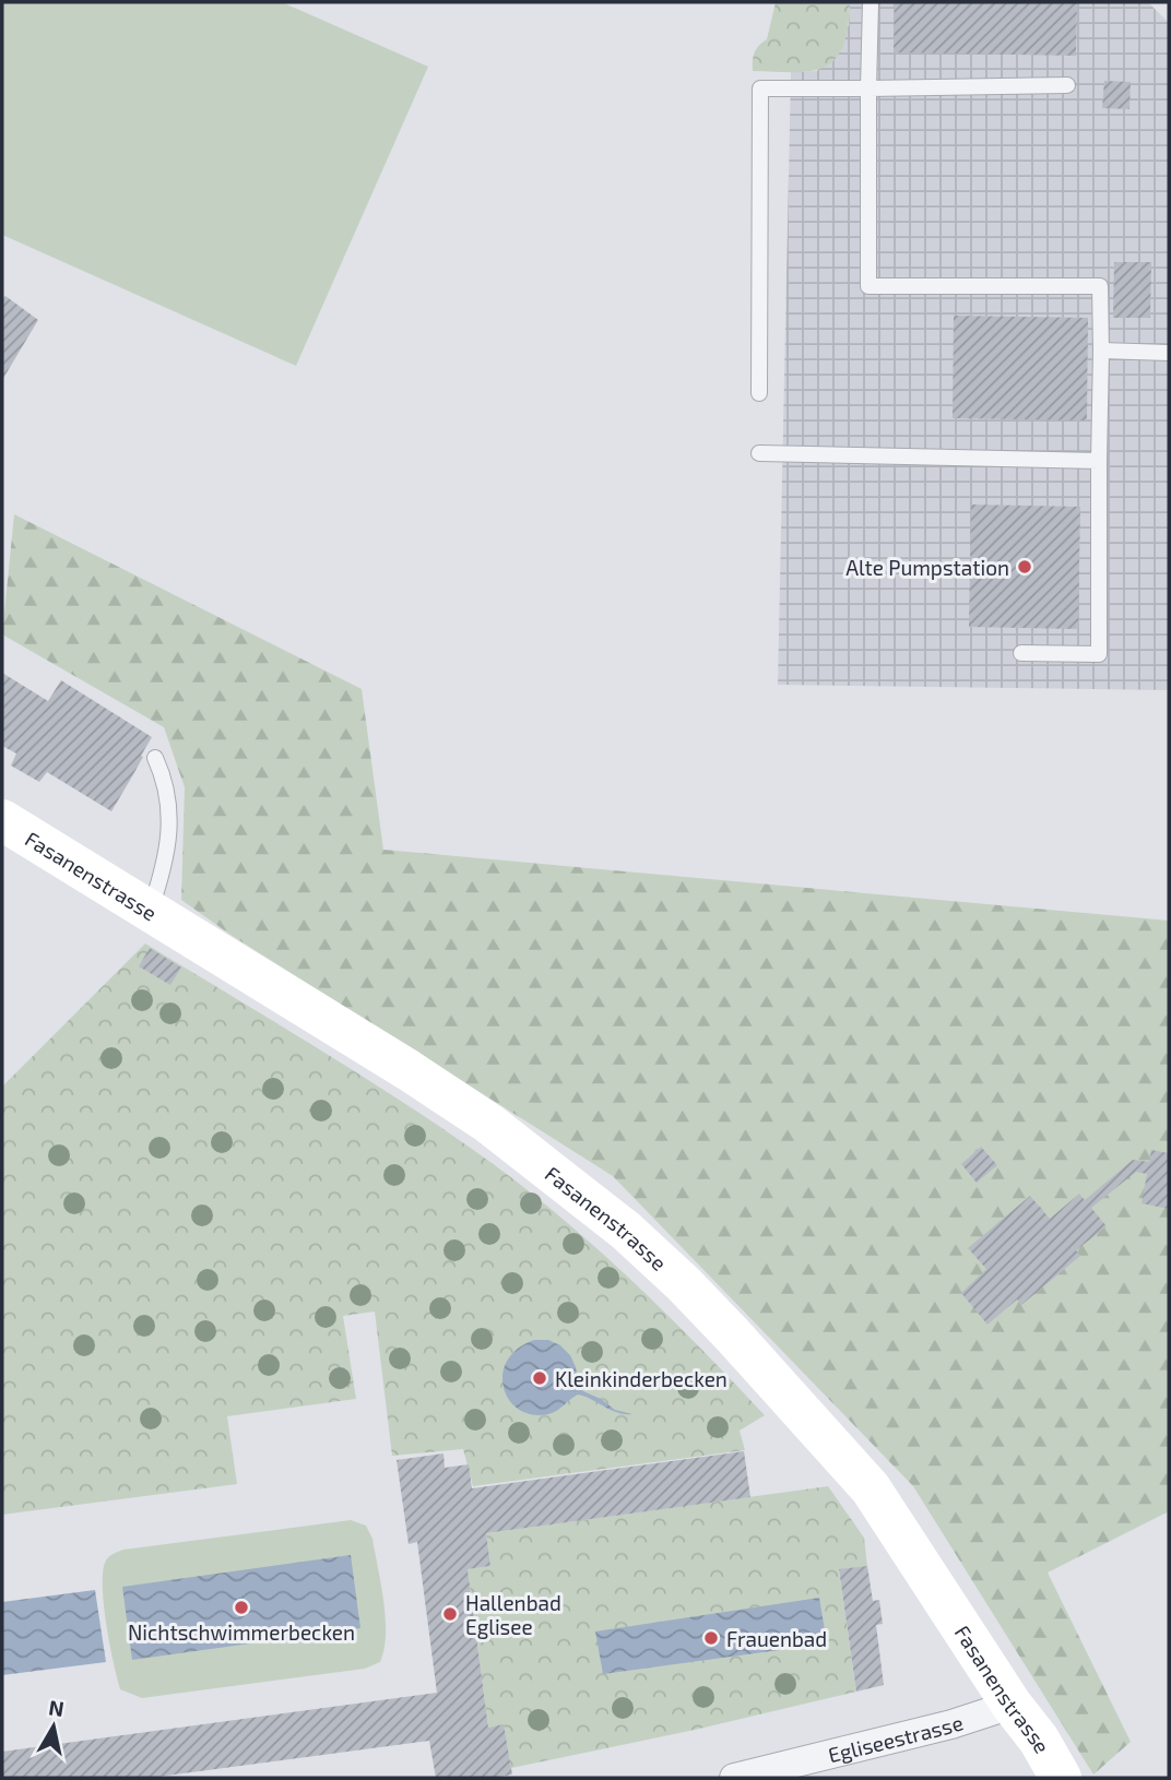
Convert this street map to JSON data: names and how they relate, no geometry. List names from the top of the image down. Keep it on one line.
{"streets":{"main road":["Fasanenstrasse"],"street":["Egliseestrasse"]},"crossings":[["Fasanenstrasse","Egliseestrasse"]],"places":["Alte Pumpstation","Kleinkinderbecken","Nichtschwimmerbecken","Hallenbad Eglisee","Frauenbad"],"north":"top"}
